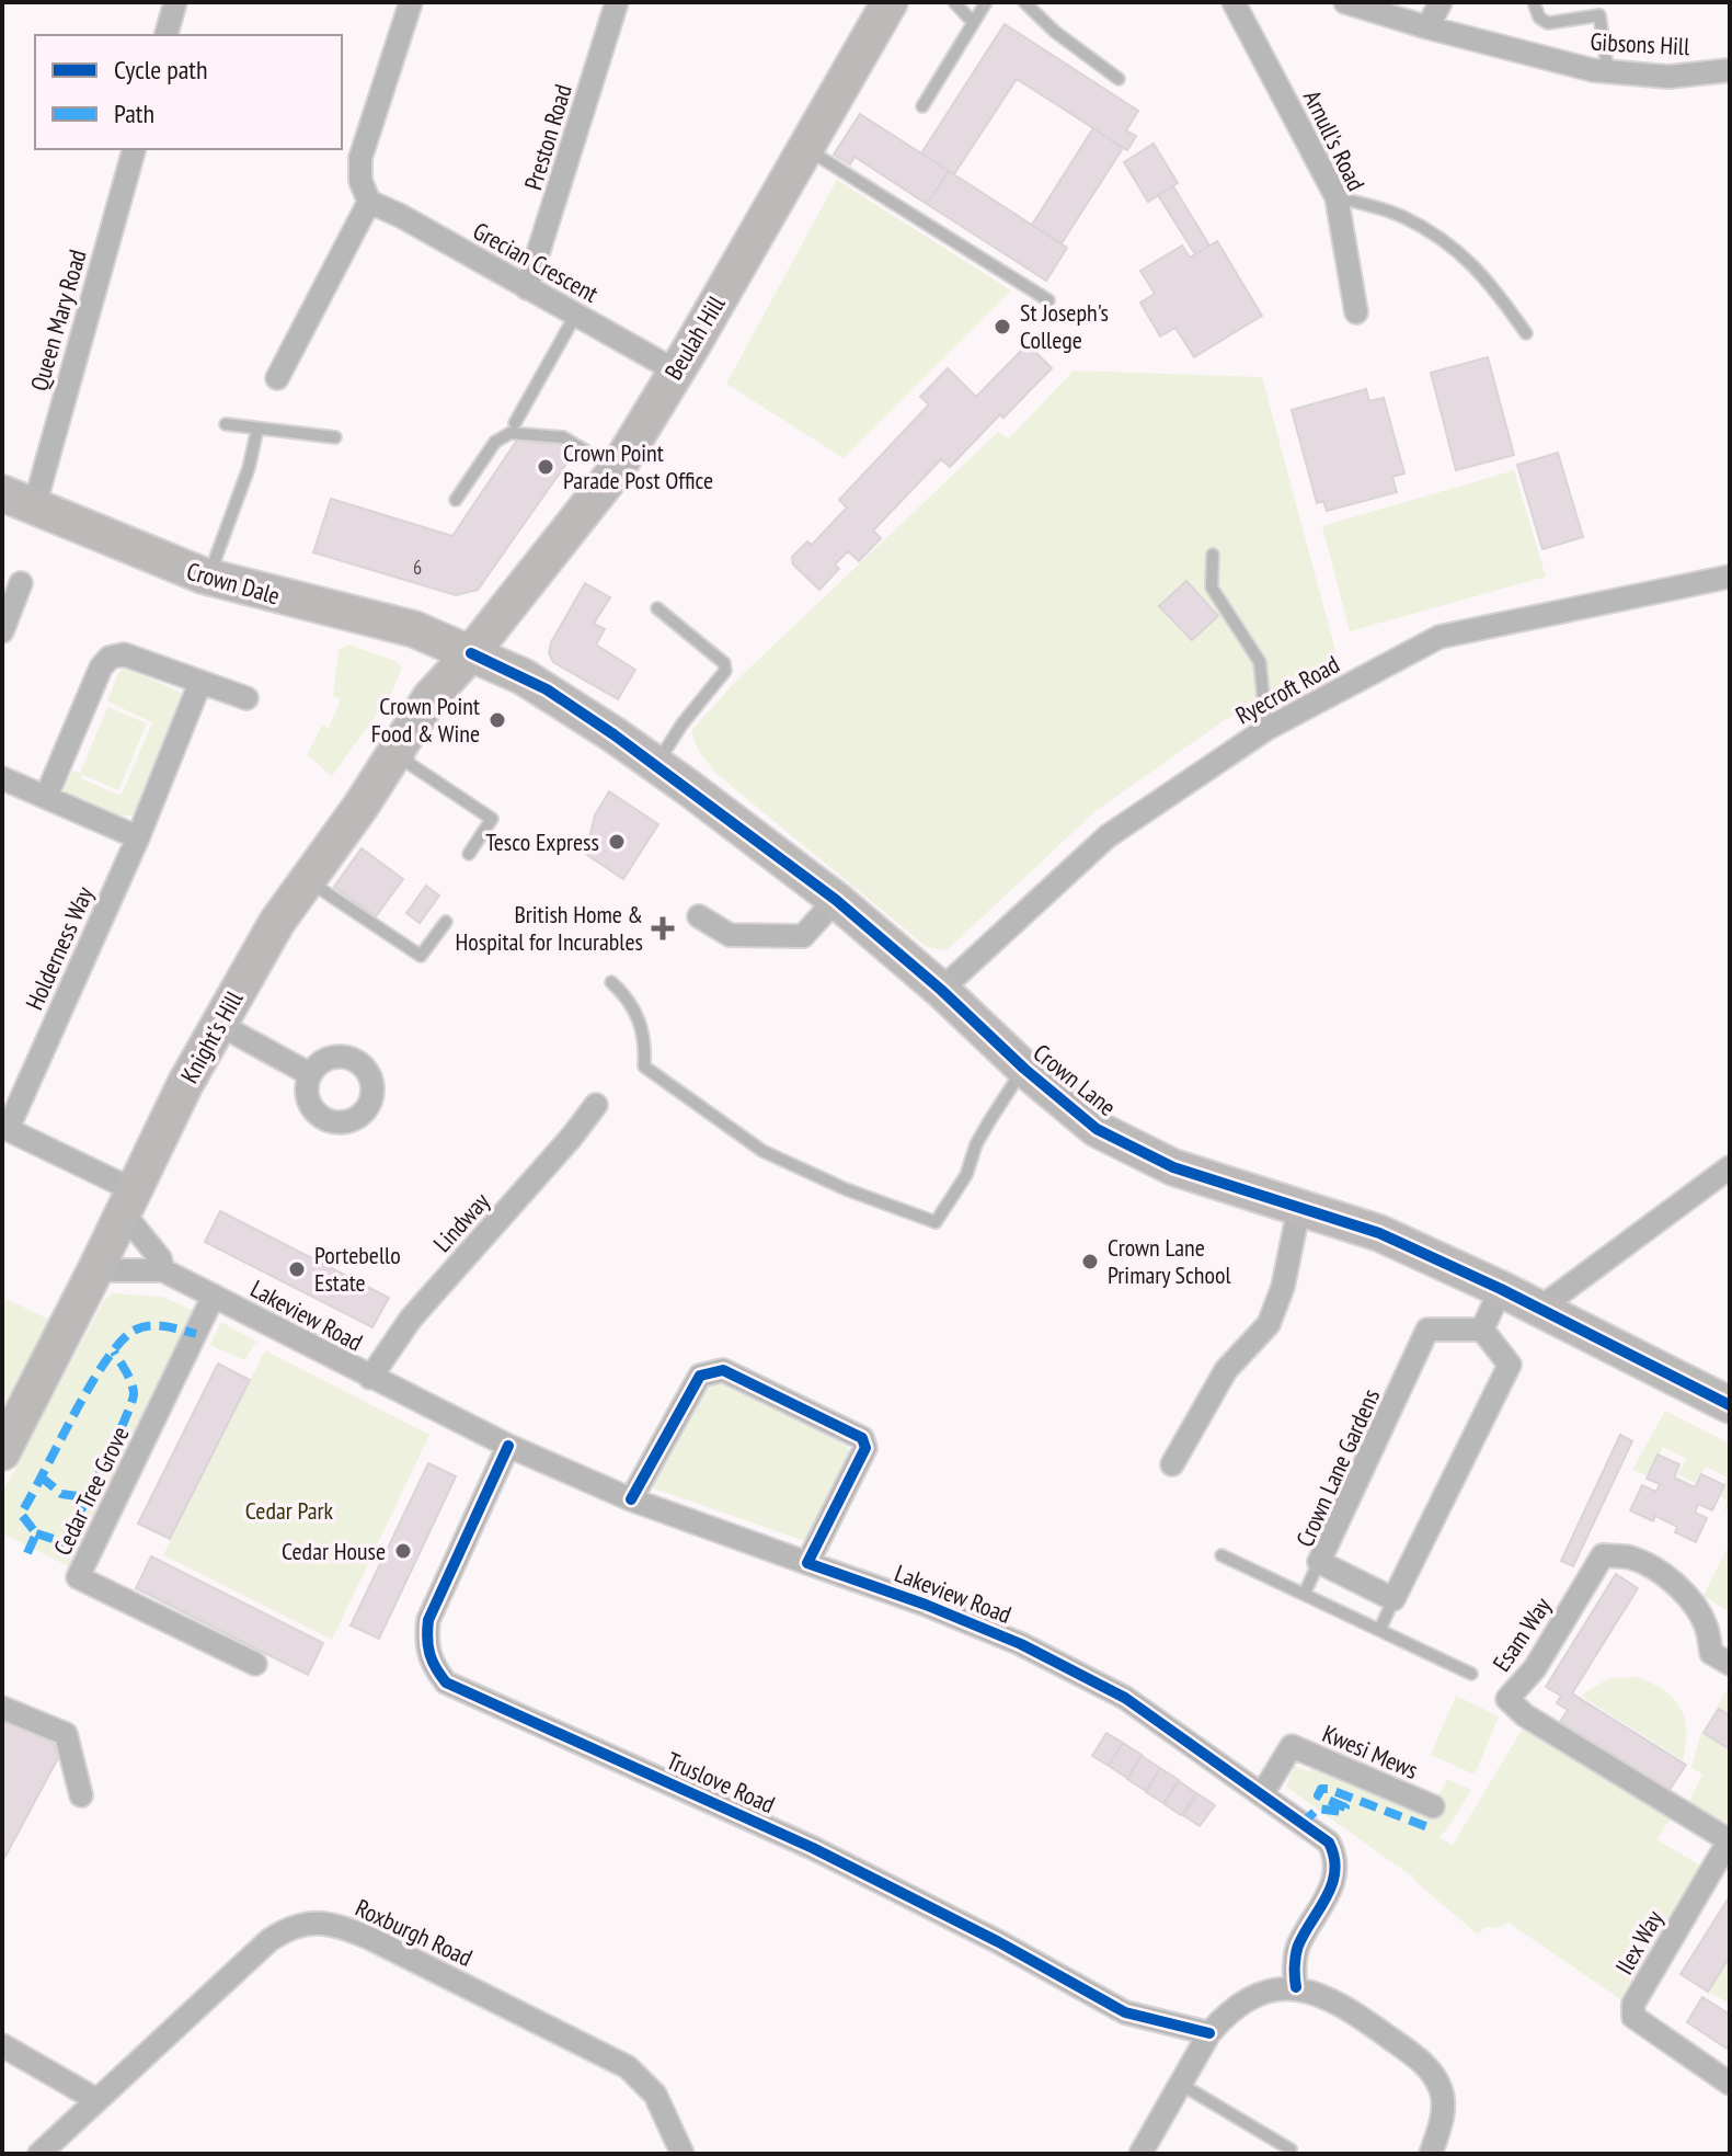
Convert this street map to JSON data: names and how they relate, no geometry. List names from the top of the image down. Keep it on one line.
{"streets":{"main road":["Beulah Hill","Crown Dale","Knight's Hill","Crown Lane"],"street":["Gibsons Hill","Preston Road","Arnull's Road","Grecian Crescent","Queen Mary Road","Ryecroft Road","Holderness Way","Lindway","Lakeview Road","Crown Lane Gardens","Cedar Tree Grove","Esam Way","Kwesi Mews","Truslove Road","Roxburgh Road","Ilex Way"]},"crossings":[["Preston Road","Grecian Crescent"],["Grecian Crescent","Beulah Hill"],["Queen Mary Road","Crown Dale"],["Beulah Hill","Crown Dale"],["Beulah Hill","Knight's Hill"],["Beulah Hill","Crown Lane"],["Crown Dale","Knight's Hill"],["Crown Dale","Crown Lane"],["Ryecroft Road","Crown Lane"],["Knight's Hill","Crown Lane"],["Knight's Hill","Lakeview Road"],["Lindway","Lakeview Road"],["Lakeview Road","Cedar Tree Grove"],["Lakeview Road","Kwesi Mews"],["Lakeview Road","Truslove Road"],["Esam Way","Ilex Way"]],"parks":["Cedar Park"],"places":{"other":["St Joseph's College","Crown Point Parade Post Office","Crown Point Food & Wine","Tesco Express","Crown Lane Primary School","Portebello Estate","Cedar House"],"health":["British Home & Hospital for Incurables"]},"house_numbers":["6"],"legend":["Cycle path","Path"]}
